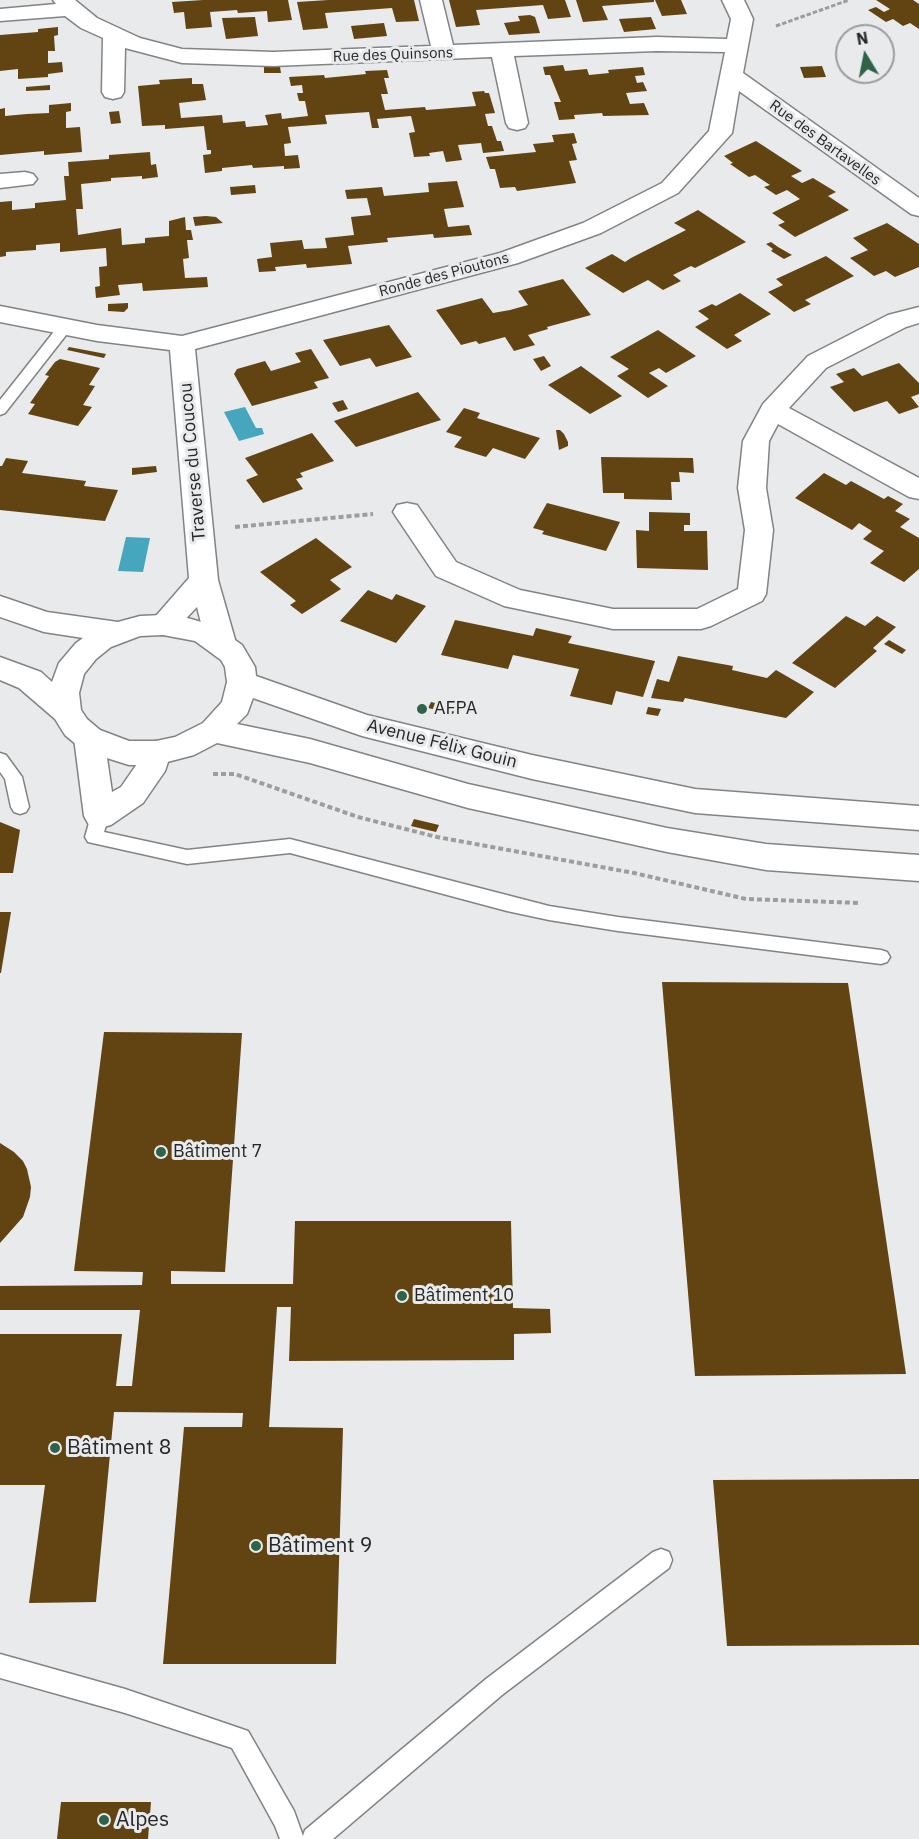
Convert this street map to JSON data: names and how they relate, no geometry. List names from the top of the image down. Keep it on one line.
{"streets":{"street":["Rue des Quinsons","Rue des Bartavelles","Ronde des Pioutons","Traverse du Coucou","Avenue Félix Gouin"]},"crossings":[["Rue des Quinsons","Ronde des Pioutons"],["Rue des Bartavelles","Ronde des Pioutons"],["Ronde des Pioutons","Traverse du Coucou"],["Traverse du Coucou","Avenue Félix Gouin"]],"places":["AFPA","Bâtiment 7","Bâtiment 10","Bâtiment 8","Bâtiment 9","Alpes"],"north":"top"}
